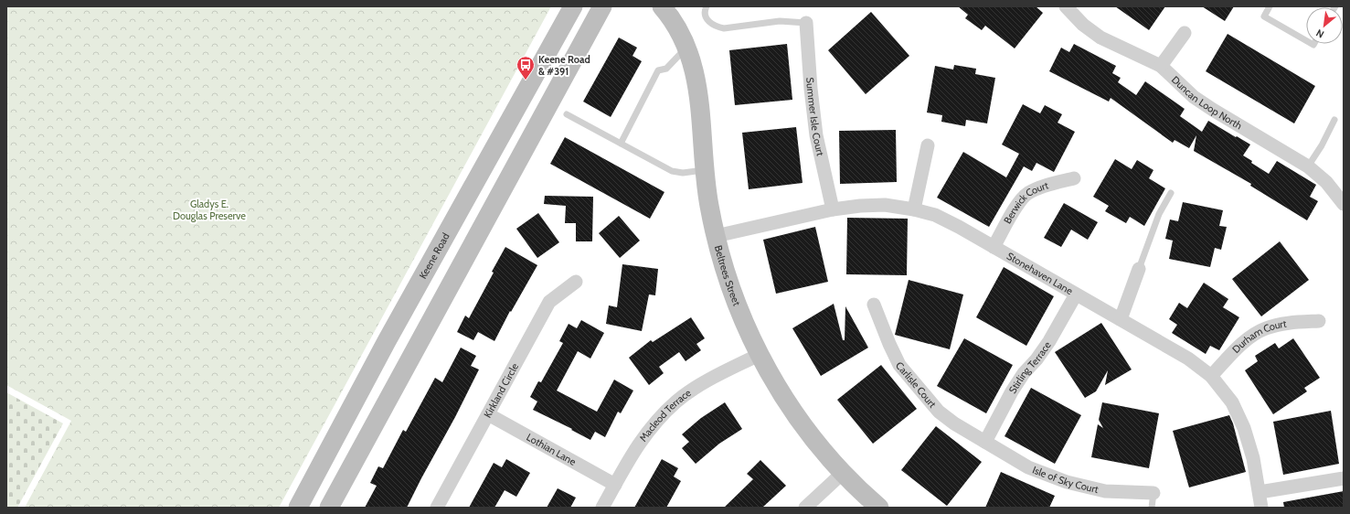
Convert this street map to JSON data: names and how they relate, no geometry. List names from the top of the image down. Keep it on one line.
{"streets":{"main road":["Keene Road","Beltrees Street"],"street":["Duncan Loop North","Summer Isle Court","Berwick Court","Stonehaven Lane","Durham Court","Stirling Terrace","Carlisle Court","Kirkland Circle","Macleod Terrace","Lothian Lane","Isle of Sky Court"]},"crossings":[["Summer Isle Court","Stonehaven Lane"],["Berwick Court","Stonehaven Lane"],["Stonehaven Lane","Beltrees Street"],["Stonehaven Lane","Durham Court"],["Stonehaven Lane","Stirling Terrace"],["Beltrees Street","Macleod Terrace"],["Stirling Terrace","Carlisle Court"],["Stirling Terrace","Isle of Sky Court"],["Carlisle Court","Isle of Sky Court"],["Kirkland Circle","Lothian Lane"],["Macleod Terrace","Lothian Lane"]],"parks":["Gladys E. Douglas Preserve"],"places":{"bus stop":["Keene Road & #391"]},"north":"bottom left"}
